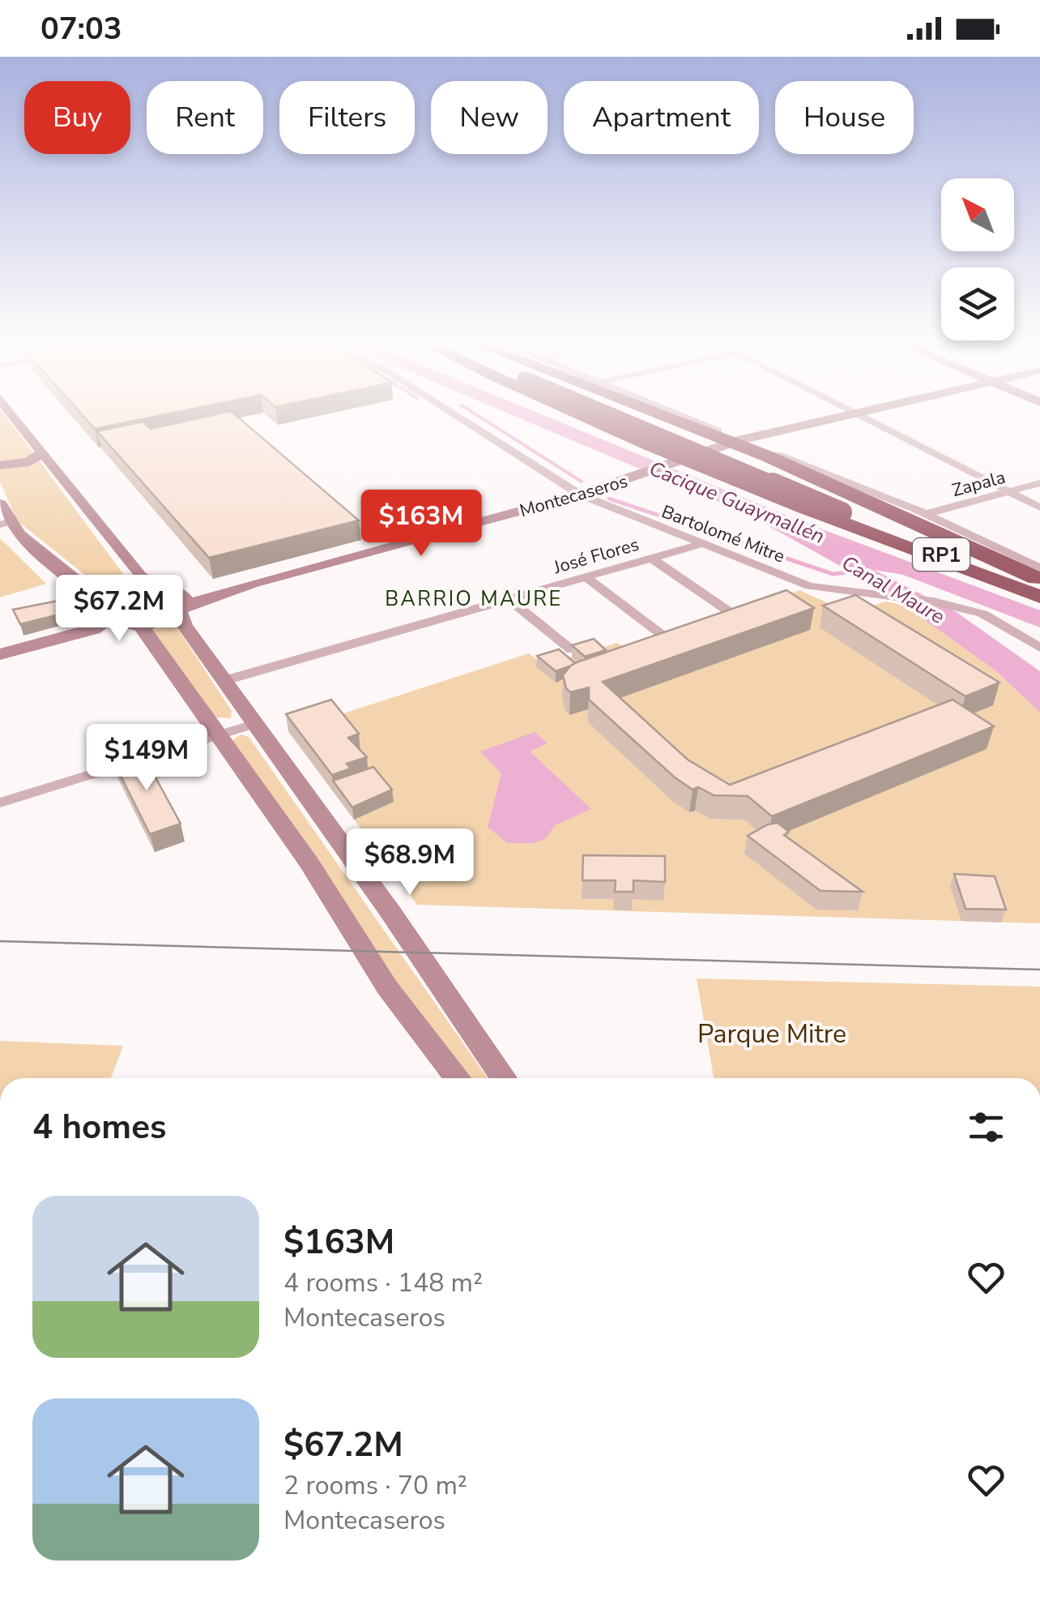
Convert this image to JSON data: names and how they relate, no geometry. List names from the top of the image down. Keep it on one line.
{"streets":{"highway":["RP1"],"main road":["Montecaseros"],"street":["Zapala","Bartolomé Mitre","José Flores"]},"crossings":[["Montecaseros","Bartolomé Mitre"],["Bartolomé Mitre","José Flores"]],"districts":["BARRIO MAURE"],"water":["Cacique Guaymallén","Canal Maure"],"parks":["Parque Mitre"],"north":"top left","page":{"status":"07:03","chip":["Buy","Rent","Filters","New","Apartment","House"],"price":["$163M","$67.2M","$149M","$68.9M"],"heading":"4 homes","list":[{"name":"$163M","note":"4 rooms · 148 m² · Montecaseros"},{"name":"$67.2M","note":"2 rooms · 70 m² · Montecaseros"}]}}
